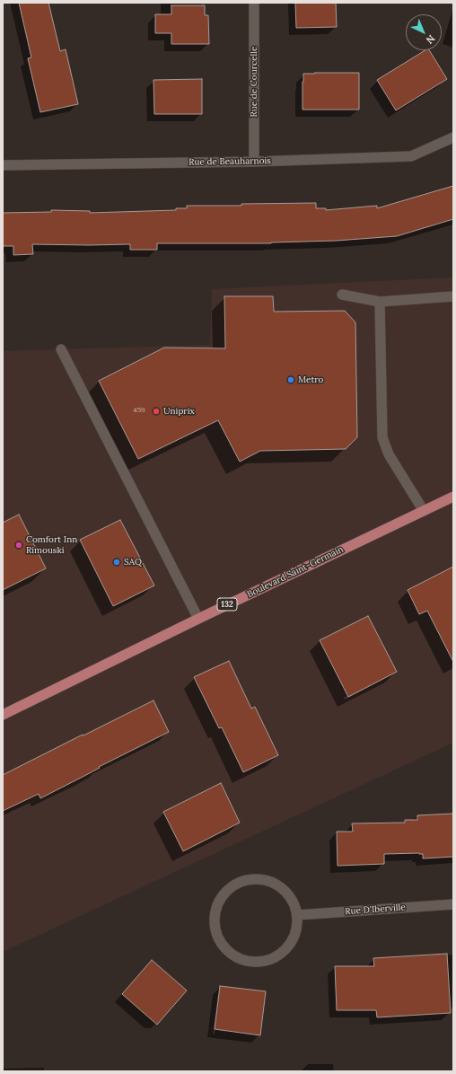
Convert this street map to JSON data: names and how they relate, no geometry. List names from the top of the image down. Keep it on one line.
{"streets":{"main road":["Boulevard Saint-Germain","132"],"street":["Rue de Courcelle","Rue de Beauharnois","Rue D'Iberville"]},"crossings":[["Rue de Courcelle","Rue de Beauharnois"]],"places":["Metro","Uniprix","Comfort Inn Rimouski","SAQ"],"house_numbers":["459"],"north":"bottom right"}
